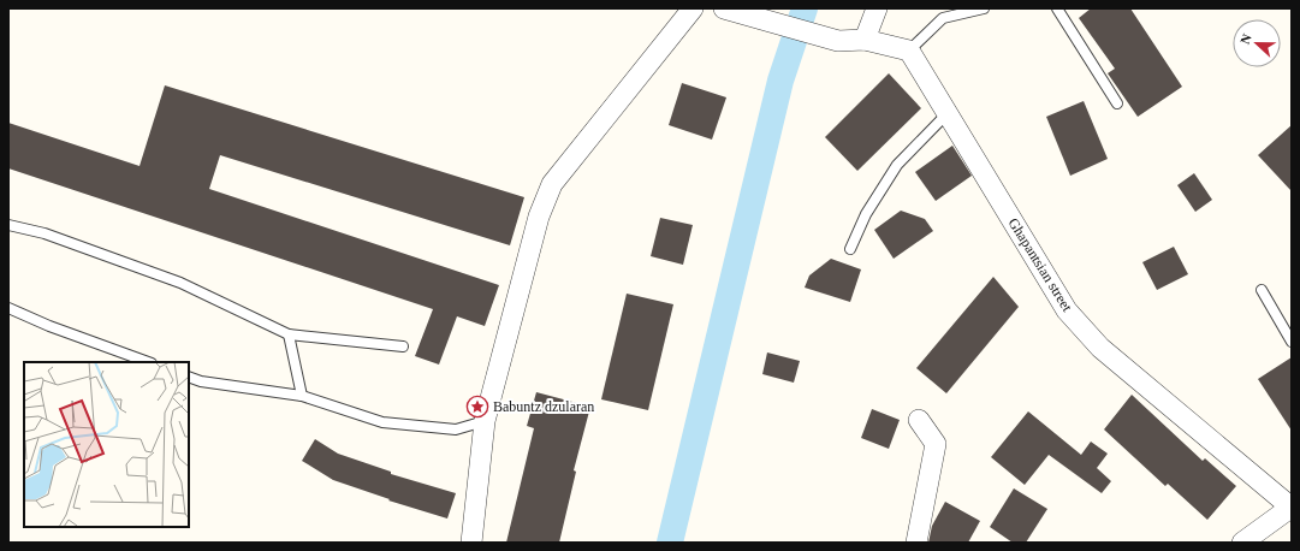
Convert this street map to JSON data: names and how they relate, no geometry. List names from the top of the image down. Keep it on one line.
{"streets":{"street":["Ghapantsian street"]},"places":{"place":["Babuntz dzularan"]},"north":"left"}
